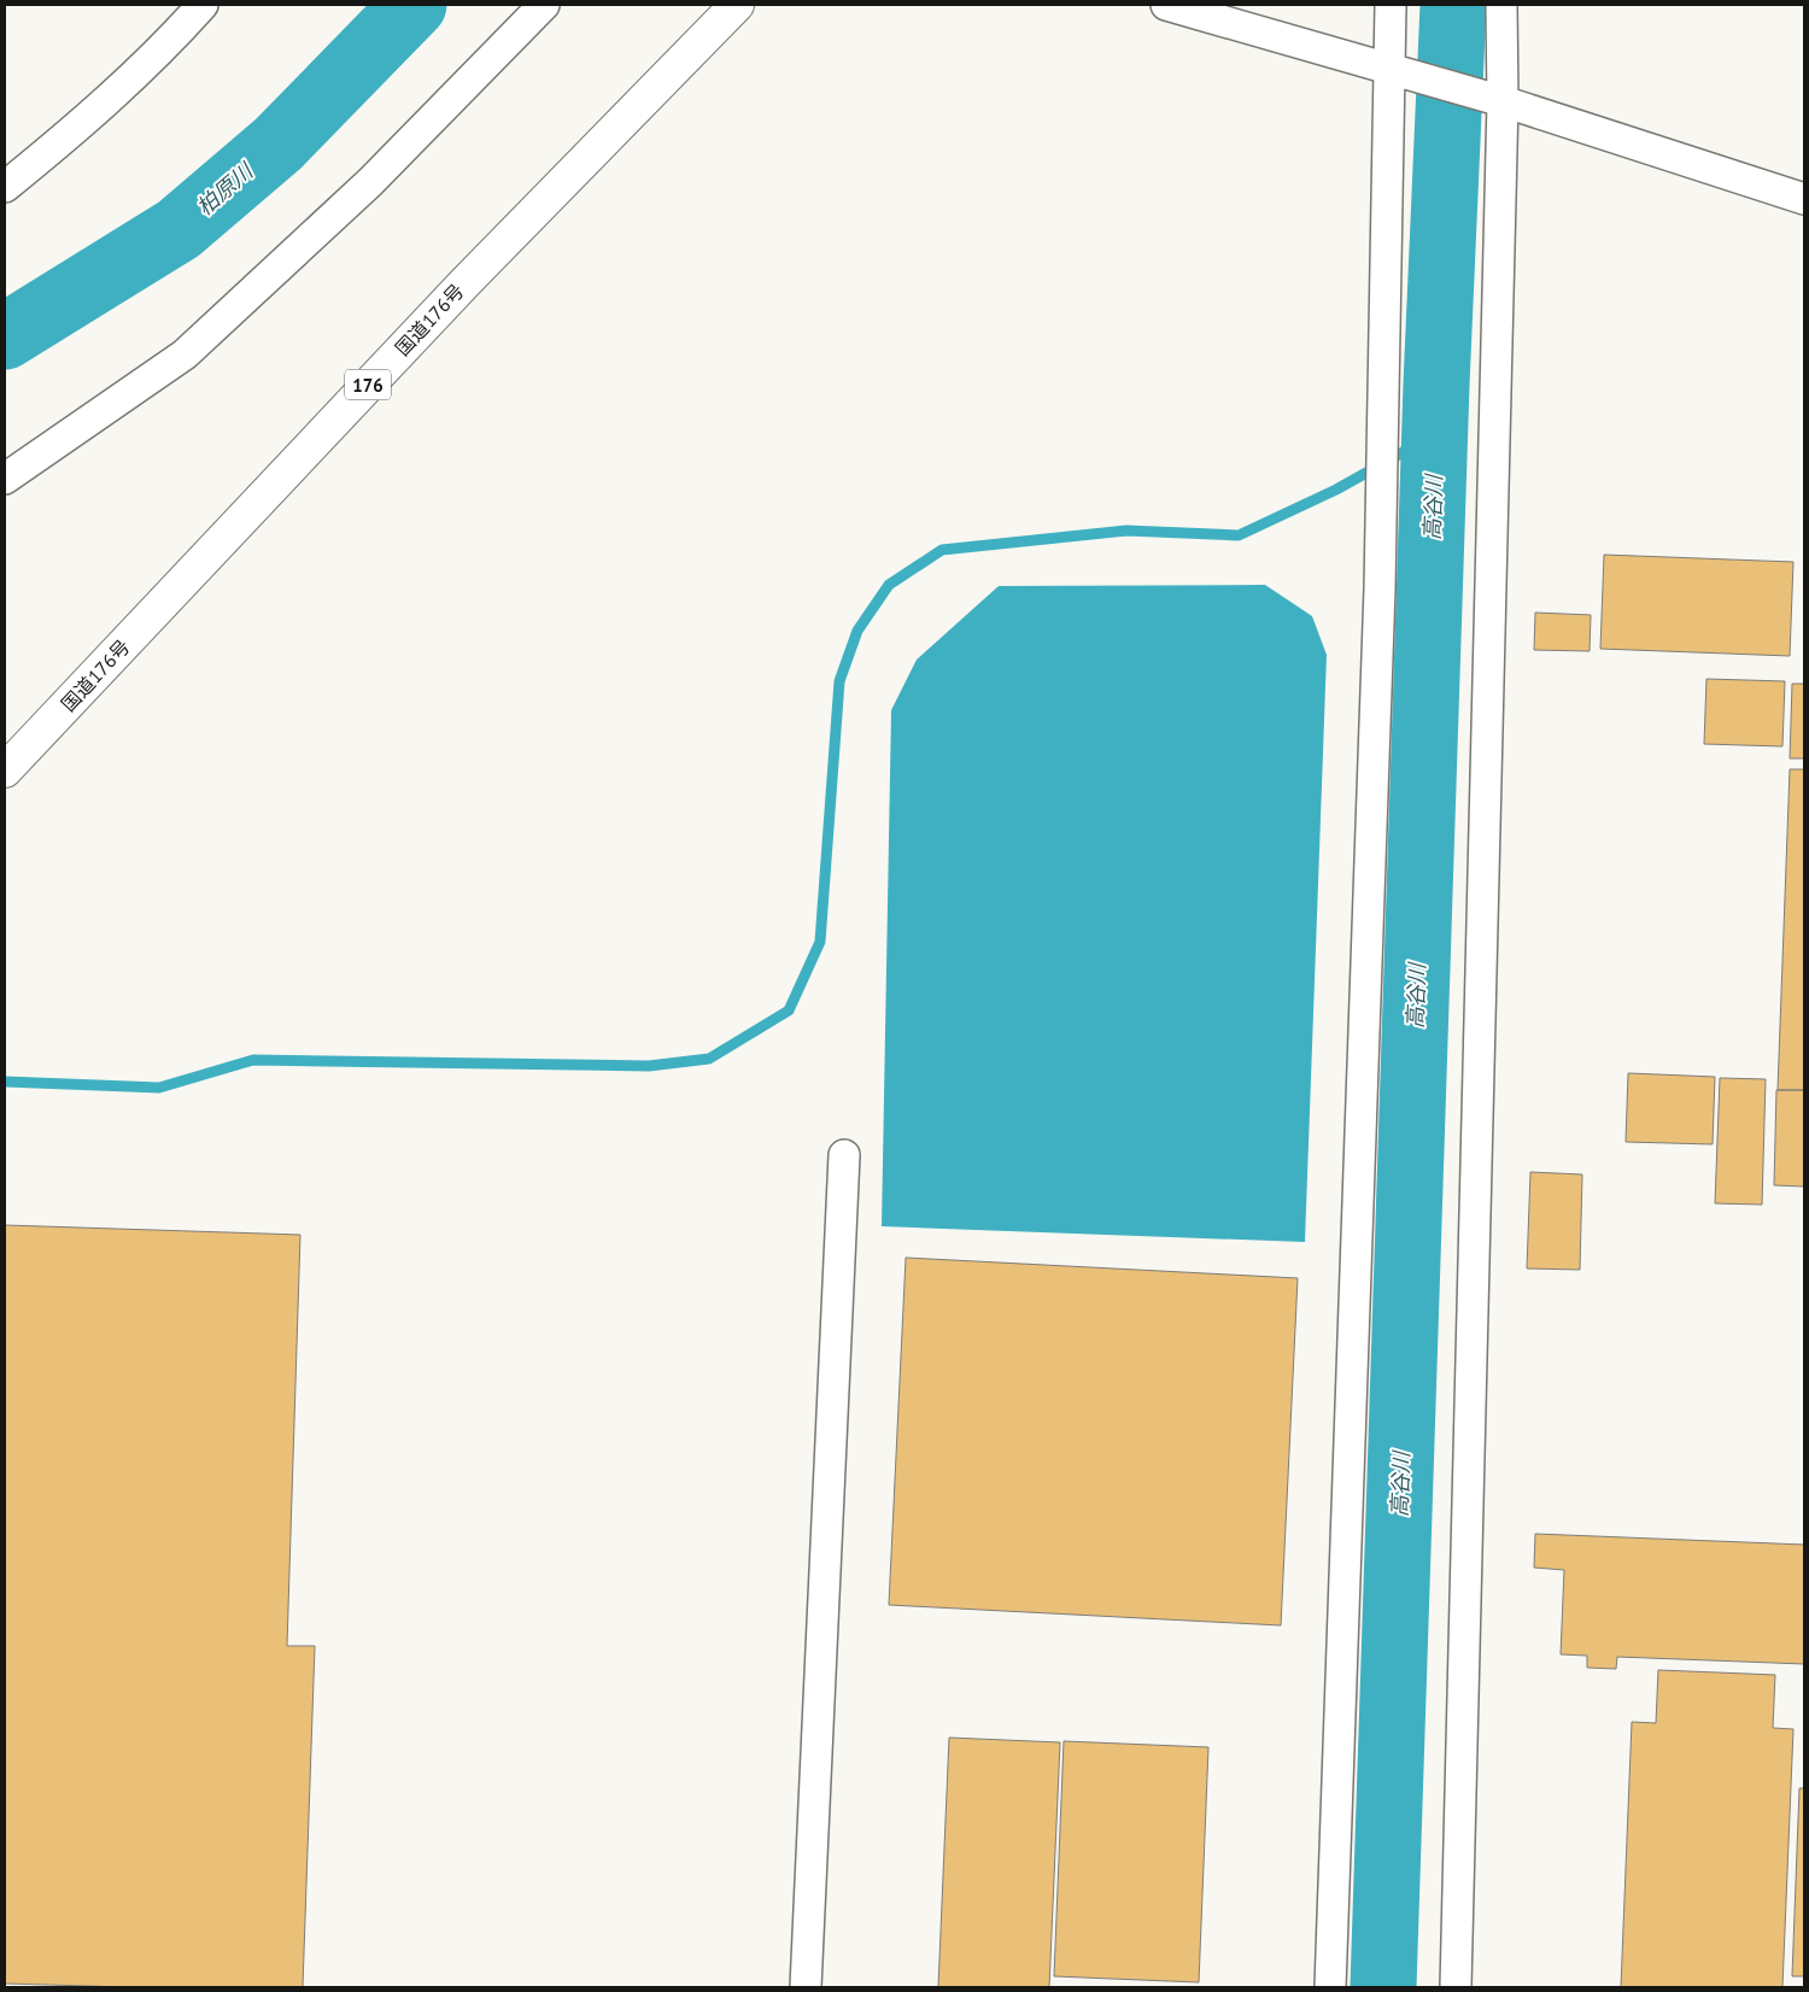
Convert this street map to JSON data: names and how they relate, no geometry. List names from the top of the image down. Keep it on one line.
{"streets":{"highway":["国道176号","176"]},"water":["柏原川","高谷川"]}
